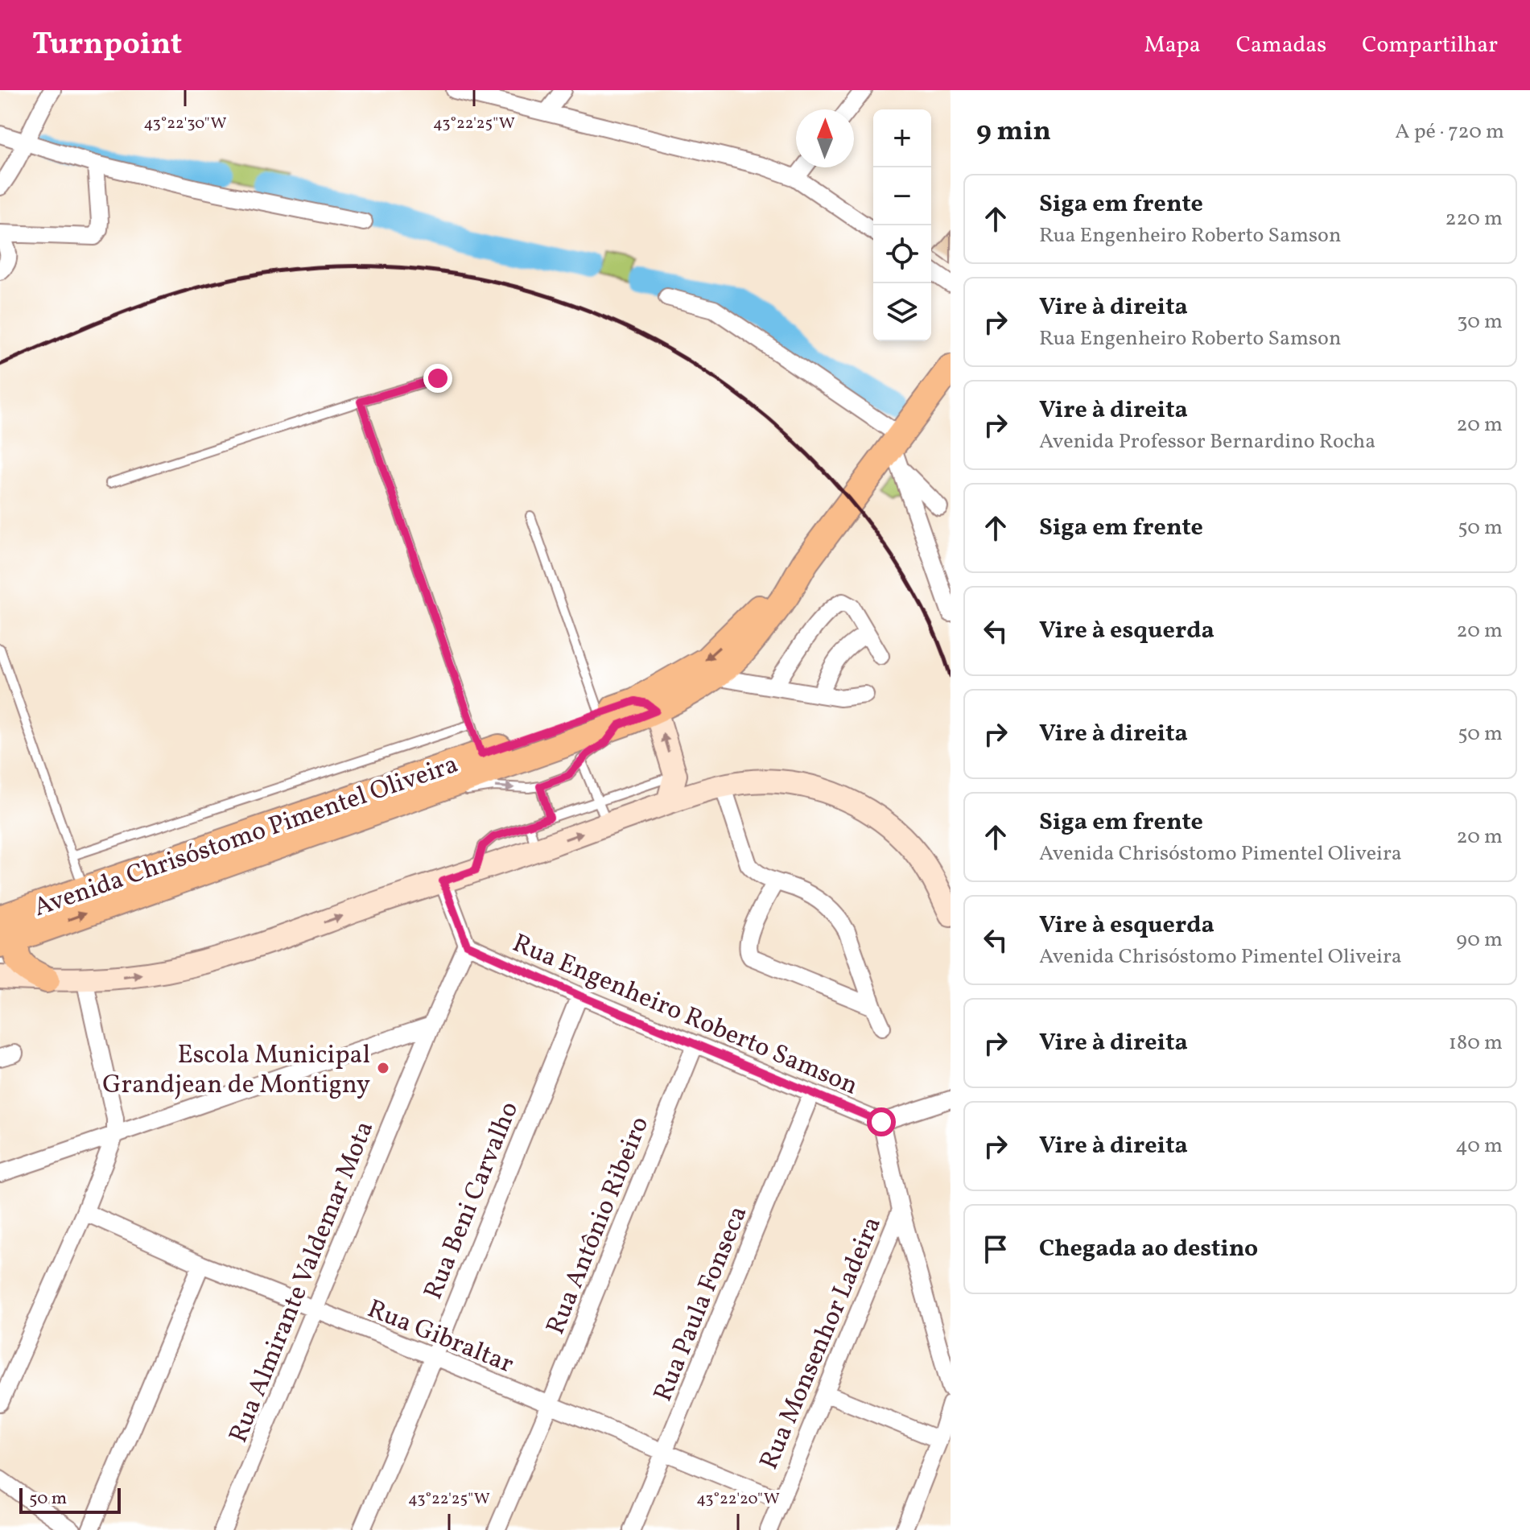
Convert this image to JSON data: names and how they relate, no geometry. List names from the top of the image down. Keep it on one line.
{"streets":{"main road":["Avenida Chrisóstomo Pimentel Oliveira"],"street":["Rua Engenheiro Roberto Samson","Rua Beni Carvalho","Rua Antônio Ribeiro","Rua Almirante Valdemar Mota","Rua Paula Fonseca","Rua Gibraltar","Rua Monsenhor Ladeira"]},"crossings":[["Rua Engenheiro Roberto Samson","Rua Beni Carvalho"],["Rua Engenheiro Roberto Samson","Rua Antônio Ribeiro"],["Rua Engenheiro Roberto Samson","Rua Almirante Valdemar Mota"],["Rua Engenheiro Roberto Samson","Rua Paula Fonseca"],["Rua Beni Carvalho","Rua Gibraltar"],["Rua Antônio Ribeiro","Rua Gibraltar"],["Rua Almirante Valdemar Mota","Rua Gibraltar"],["Rua Paula Fonseca","Rua Gibraltar"],["Rua Gibraltar","Rua Monsenhor Ladeira"]],"places":["Escola Municipal Grandjean de Montigny"],"scale_bar":"50 m","north":"top","page":{"header":"Turnpoint","nav":["Mapa","Camadas","Compartilhar"],"heading":["9 min","A pé · 720 m"],"map_buttons":["+","−"],"list":[["Siga em frente","Rua Engenheiro Roberto Samson","220 m"],["Vire à direita","Rua Engenheiro Roberto Samson","30 m"],["Vire à direita","Avenida Professor Bernardino Rocha","20 m"],["Siga em frente","50 m"],["Vire à esquerda","20 m"],["Vire à direita","50 m"],["Siga em frente","Avenida Chrisóstomo Pimentel Oliveira","20 m"],["Vire à esquerda","Avenida Chrisóstomo Pimentel Oliveira","90 m"],["Vire à direita","180 m"],["Vire à direita","40 m"],"Chegada ao destino"],"scale":"50 m"},"coordinates":["43°22'30\"W","43°22'25\"W","43°22'20\"W"]}
